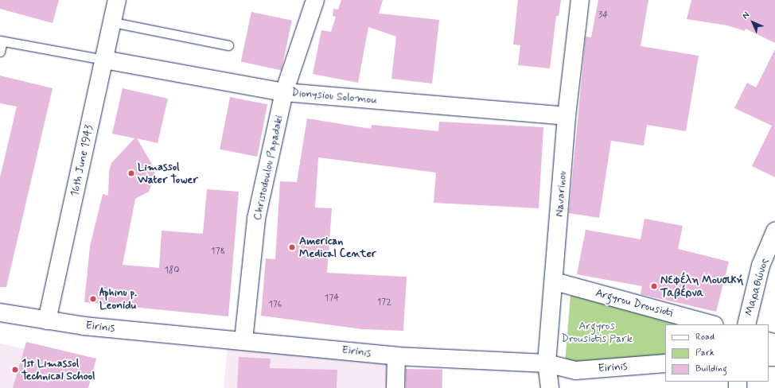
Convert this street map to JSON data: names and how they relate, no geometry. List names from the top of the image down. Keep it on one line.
{"streets":{"street":["Dionysiou Solomou","16th June 1943","Christodoulou Papadaki","Navarinou","Μαραθώνος","Argyrou Drousioti","Eirinis"]},"crossings":[["Dionysiou Solomou","16th June 1943"],["Dionysiou Solomou","Christodoulou Papadaki"],["Dionysiou Solomou","Navarinou"],["16th June 1943","Eirinis"],["Christodoulou Papadaki","Eirinis"],["Navarinou","Argyrou Drousioti"],["Navarinou","Eirinis"]],"parks":["Argyros Drousiotis Park"],"places":["Limassol Water Tower","American Medical Center","Νεφέλη Μουσική Ταβέρνα","Aphinu p. Leonidu","1st Limassol Technical School"],"house_numbers":["34","178","180","174","172","176"],"legend":["Road","Park","Building"],"north":"top left"}
